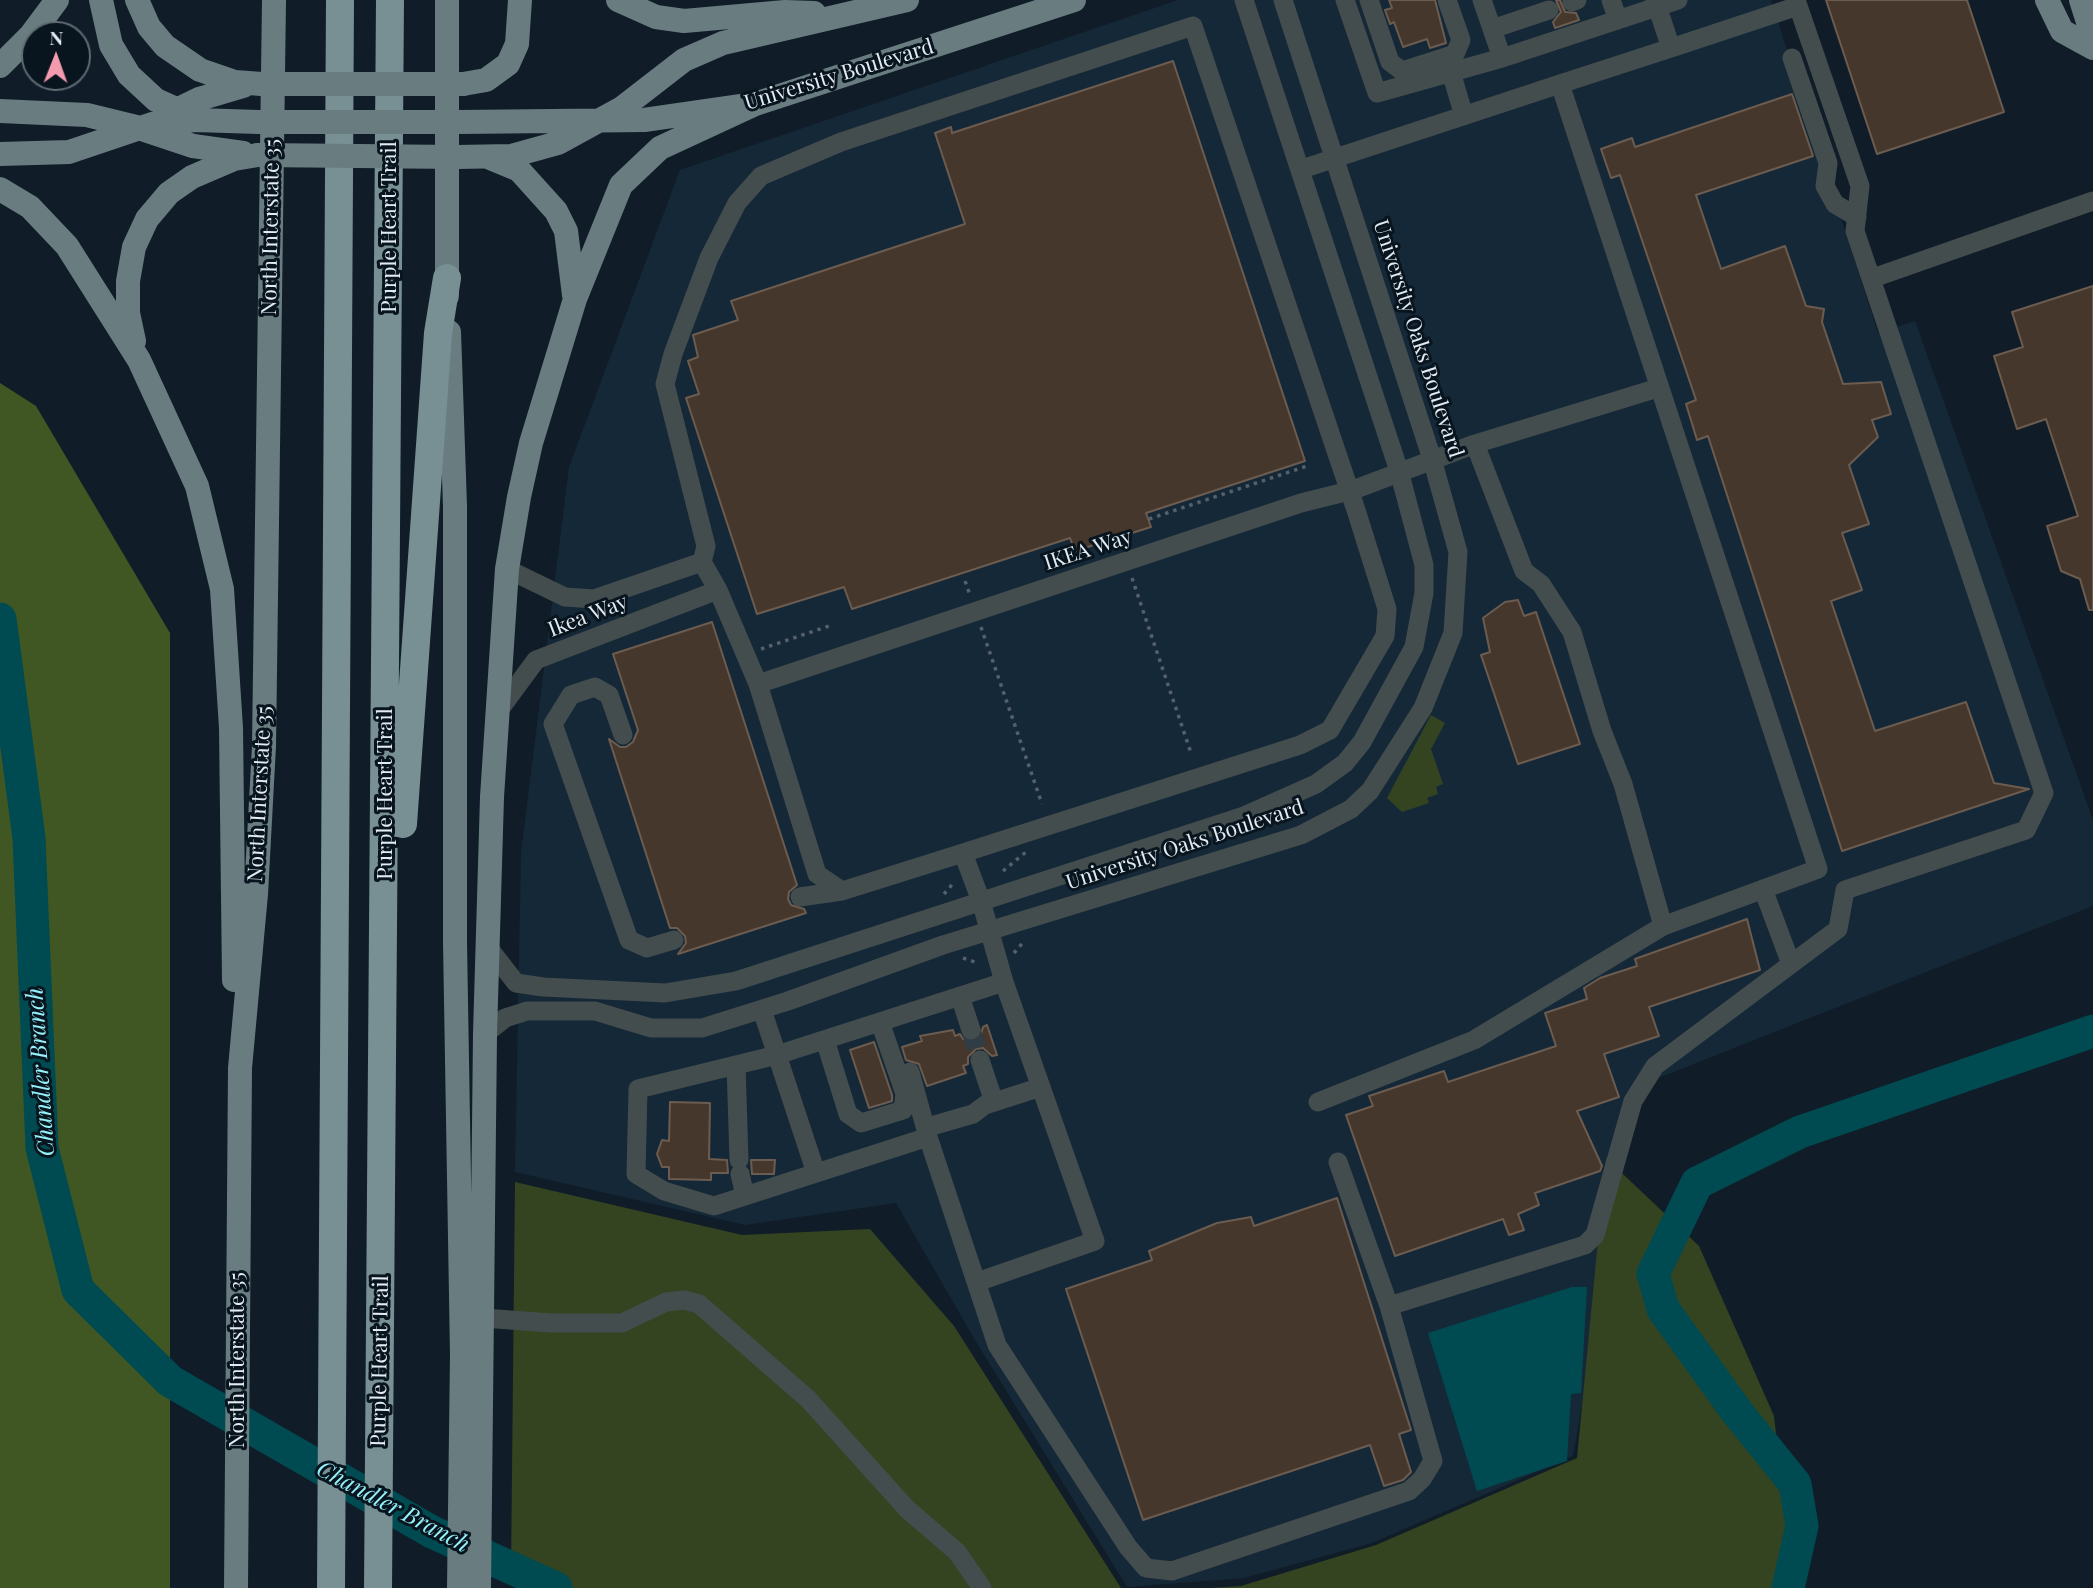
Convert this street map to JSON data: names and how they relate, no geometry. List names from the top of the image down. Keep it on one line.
{"streets":{"highway":["Purple Heart Trail"],"main road":["University Boulevard","North Interstate 35"],"street":["University Oaks Boulevard","IKEA Way","Ikea Way"]},"crossings":[["University Oaks Boulevard","IKEA Way"]],"water":["Chandler Branch"],"north":"top"}
